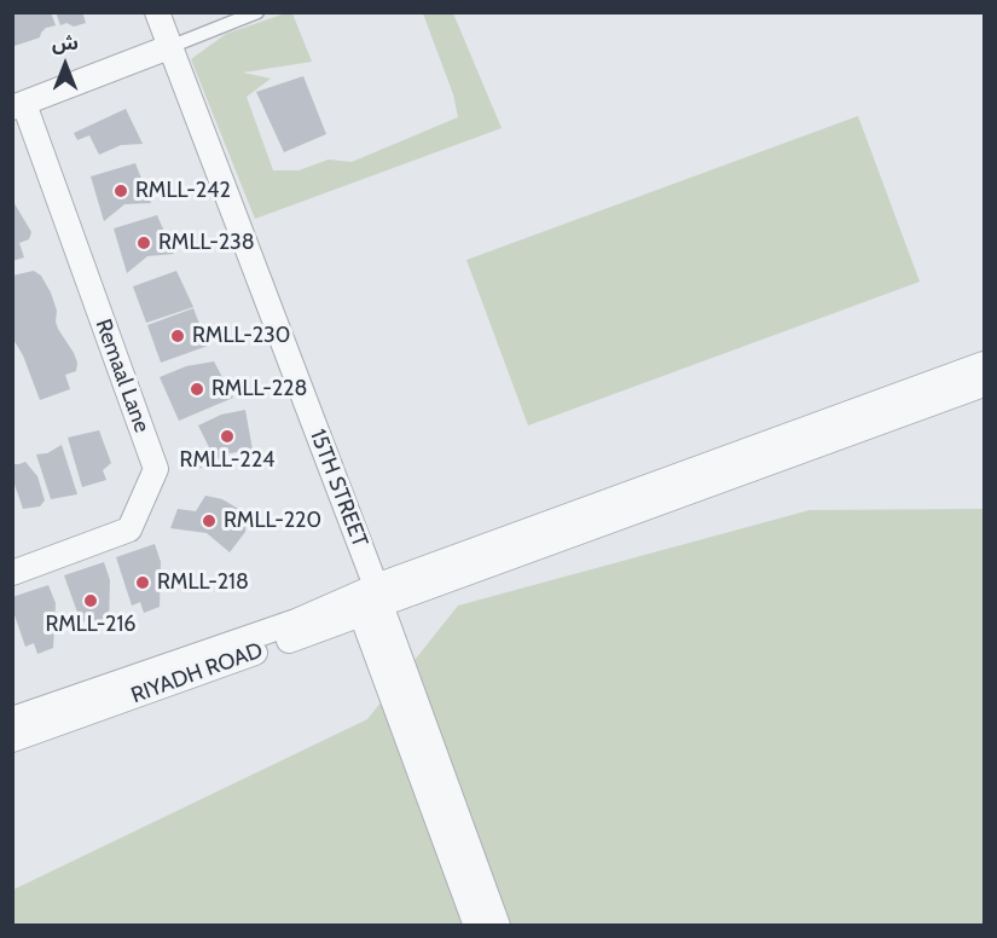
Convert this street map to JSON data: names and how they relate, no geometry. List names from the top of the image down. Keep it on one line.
{"streets":{"street":["Remaal Lane","15TH STREET","RIYADH ROAD"]},"crossings":[["15TH STREET","RIYADH ROAD"]],"places":["RMLL-242","RMLL-238","RMLL-230","RMLL-228","RMLL-224","RMLL-220","RMLL-218","RMLL-216"],"north":"top"}
